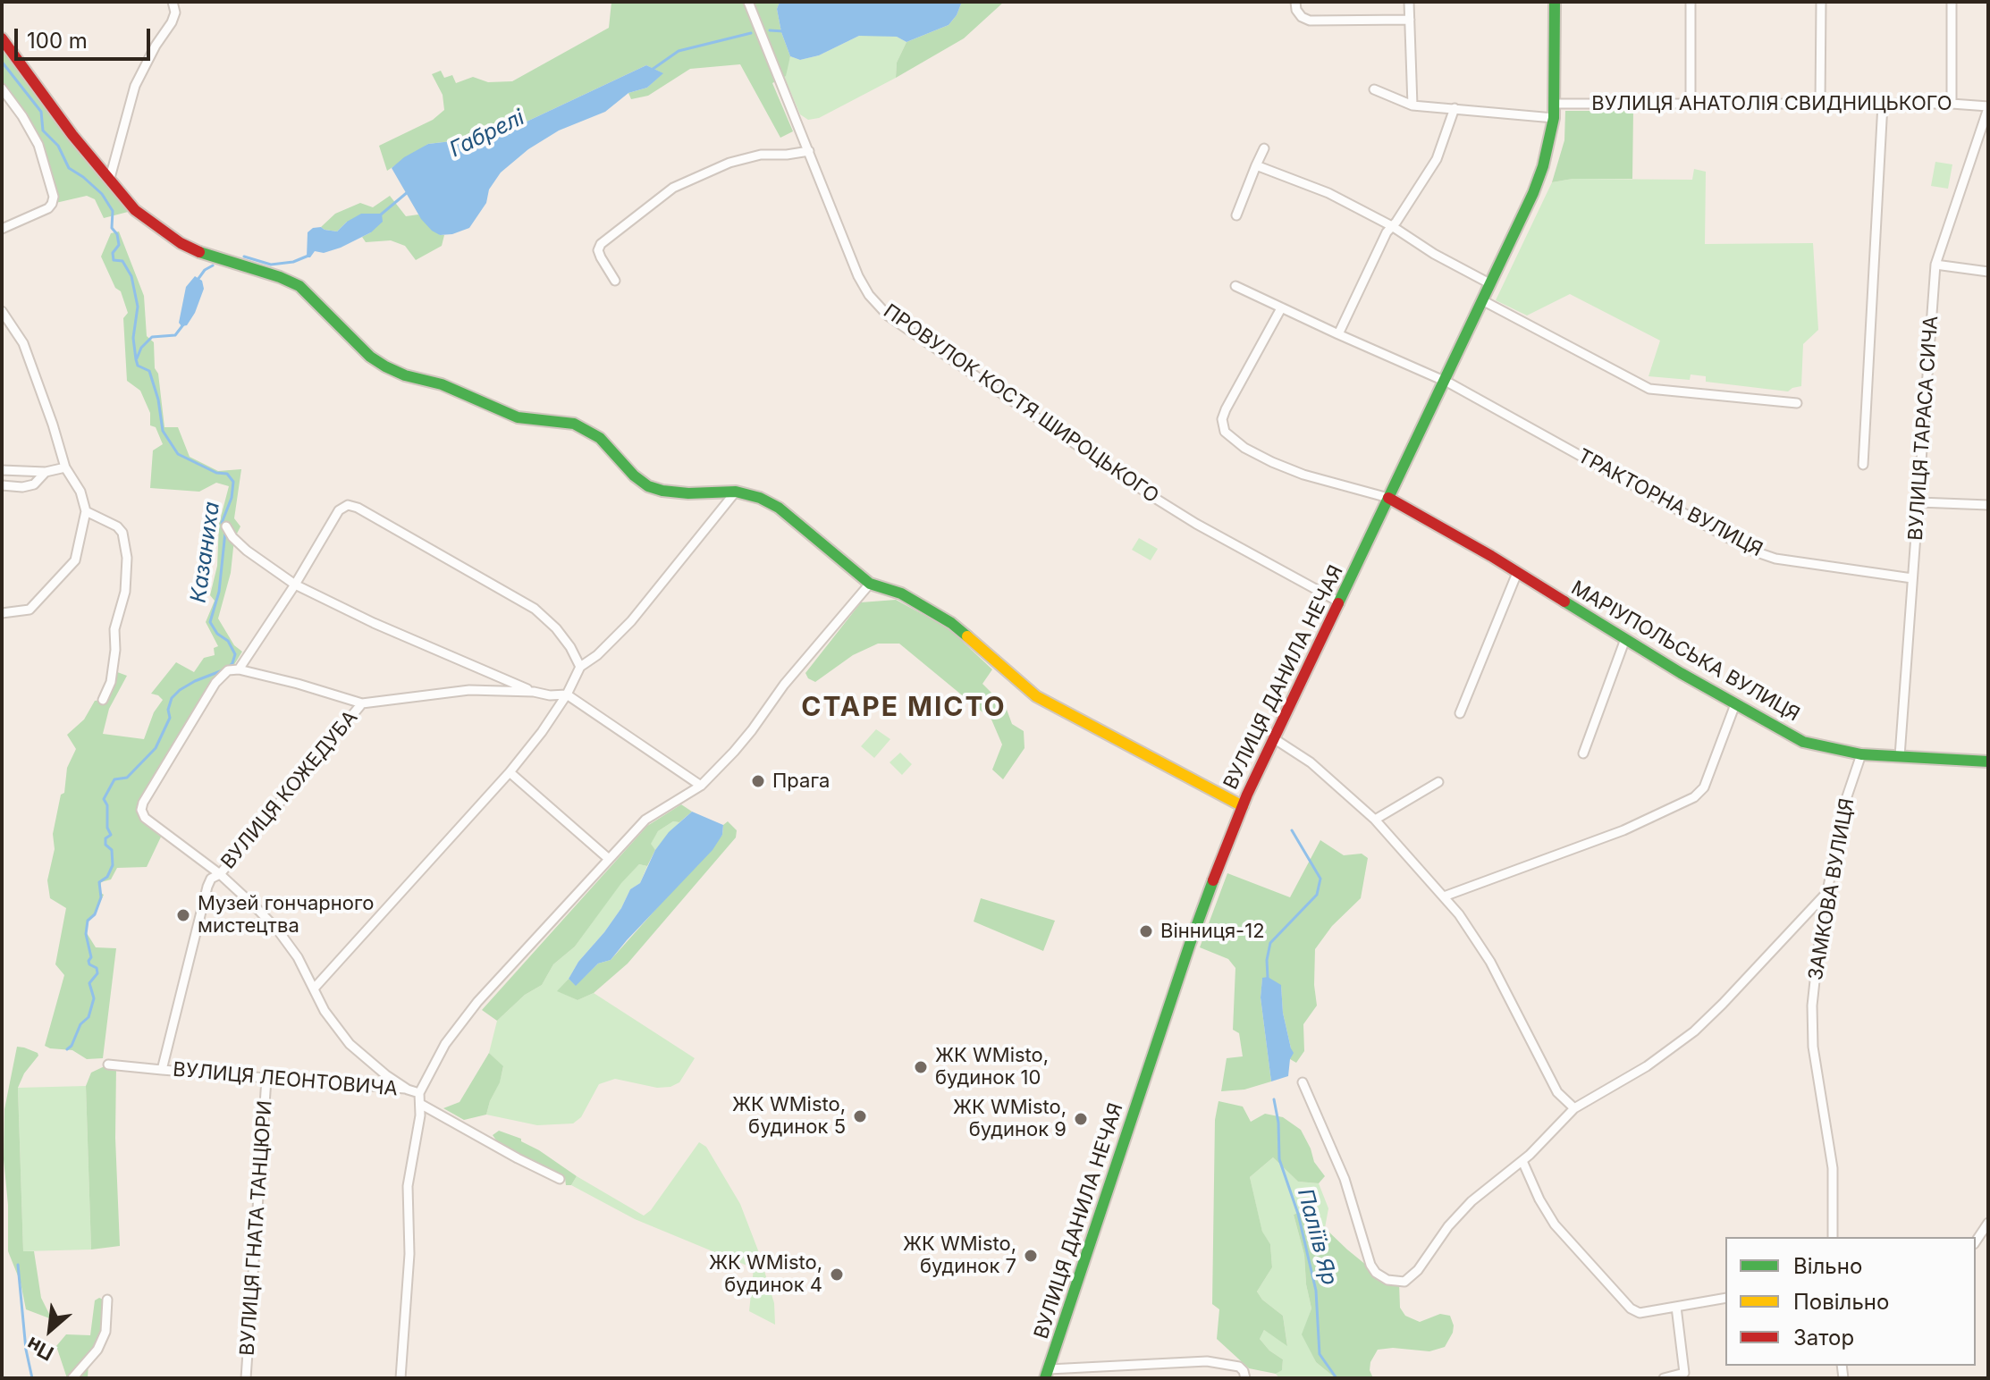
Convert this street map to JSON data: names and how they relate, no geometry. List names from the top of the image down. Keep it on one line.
{"streets":{"main road":["МАРІУПОЛЬСЬКА ВУЛИЦЯ","ВУЛИЦЯ ДАНИЛА НЕЧАЯ"],"street":["ВУЛИЦЯ АНАТОЛІЯ СВИДНИЦЬКОГО","ПРОВУЛОК КОСТЯ ШИРОЦЬКОГО","ВУЛИЦЯ ТАРАСА СИЧА","ТРАКТОРНА ВУЛИЦЯ","ВУЛИЦЯ КОЖЕДУБА","ЗАМКОВА ВУЛИЦЯ","ВУЛИЦЯ ЛЕОНТОВИЧА","ВУЛИЦЯ ГНАТА ТАНЦЮРИ"]},"crossings":[["ВУЛИЦЯ АНАТОЛІЯ СВИДНИЦЬКОГО","ВУЛИЦЯ ТАРАСА СИЧА"],["ВУЛИЦЯ АНАТОЛІЯ СВИДНИЦЬКОГО","ВУЛИЦЯ ДАНИЛА НЕЧАЯ"],["ПРОВУЛОК КОСТЯ ШИРОЦЬКОГО","ВУЛИЦЯ ДАНИЛА НЕЧАЯ"],["ВУЛИЦЯ ТАРАСА СИЧА","ТРАКТОРНА ВУЛИЦЯ"],["ВУЛИЦЯ ТАРАСА СИЧА","МАРІУПОЛЬСЬКА ВУЛИЦЯ"],["ТРАКТОРНА ВУЛИЦЯ","ВУЛИЦЯ ДАНИЛА НЕЧАЯ"],["МАРІУПОЛЬСЬКА ВУЛИЦЯ","ВУЛИЦЯ ДАНИЛА НЕЧАЯ"],["МАРІУПОЛЬСЬКА ВУЛИЦЯ","ЗАМКОВА ВУЛИЦЯ"],["ВУЛИЦЯ КОЖЕДУБА","ВУЛИЦЯ ЛЕОНТОВИЧА"],["ВУЛИЦЯ ЛЕОНТОВИЧА","ВУЛИЦЯ ГНАТА ТАНЦЮРИ"]],"districts":["СТАРЕ МІСТО"],"water":["Габрелі","Казаниха","Паліїв Яр"],"places":["Прага","Музей гончарного мистецтва","Вінниця-12","ЖК WMisto, будинок 10","ЖК WMisto, будинок 5","ЖК WMisto, будинок 9","ЖК WMisto, будинок 7","ЖК WMisto, будинок 4"],"legend":["Вільно","Повільно","Затор"],"scale_bar":"100 m","north":"bottom left"}
